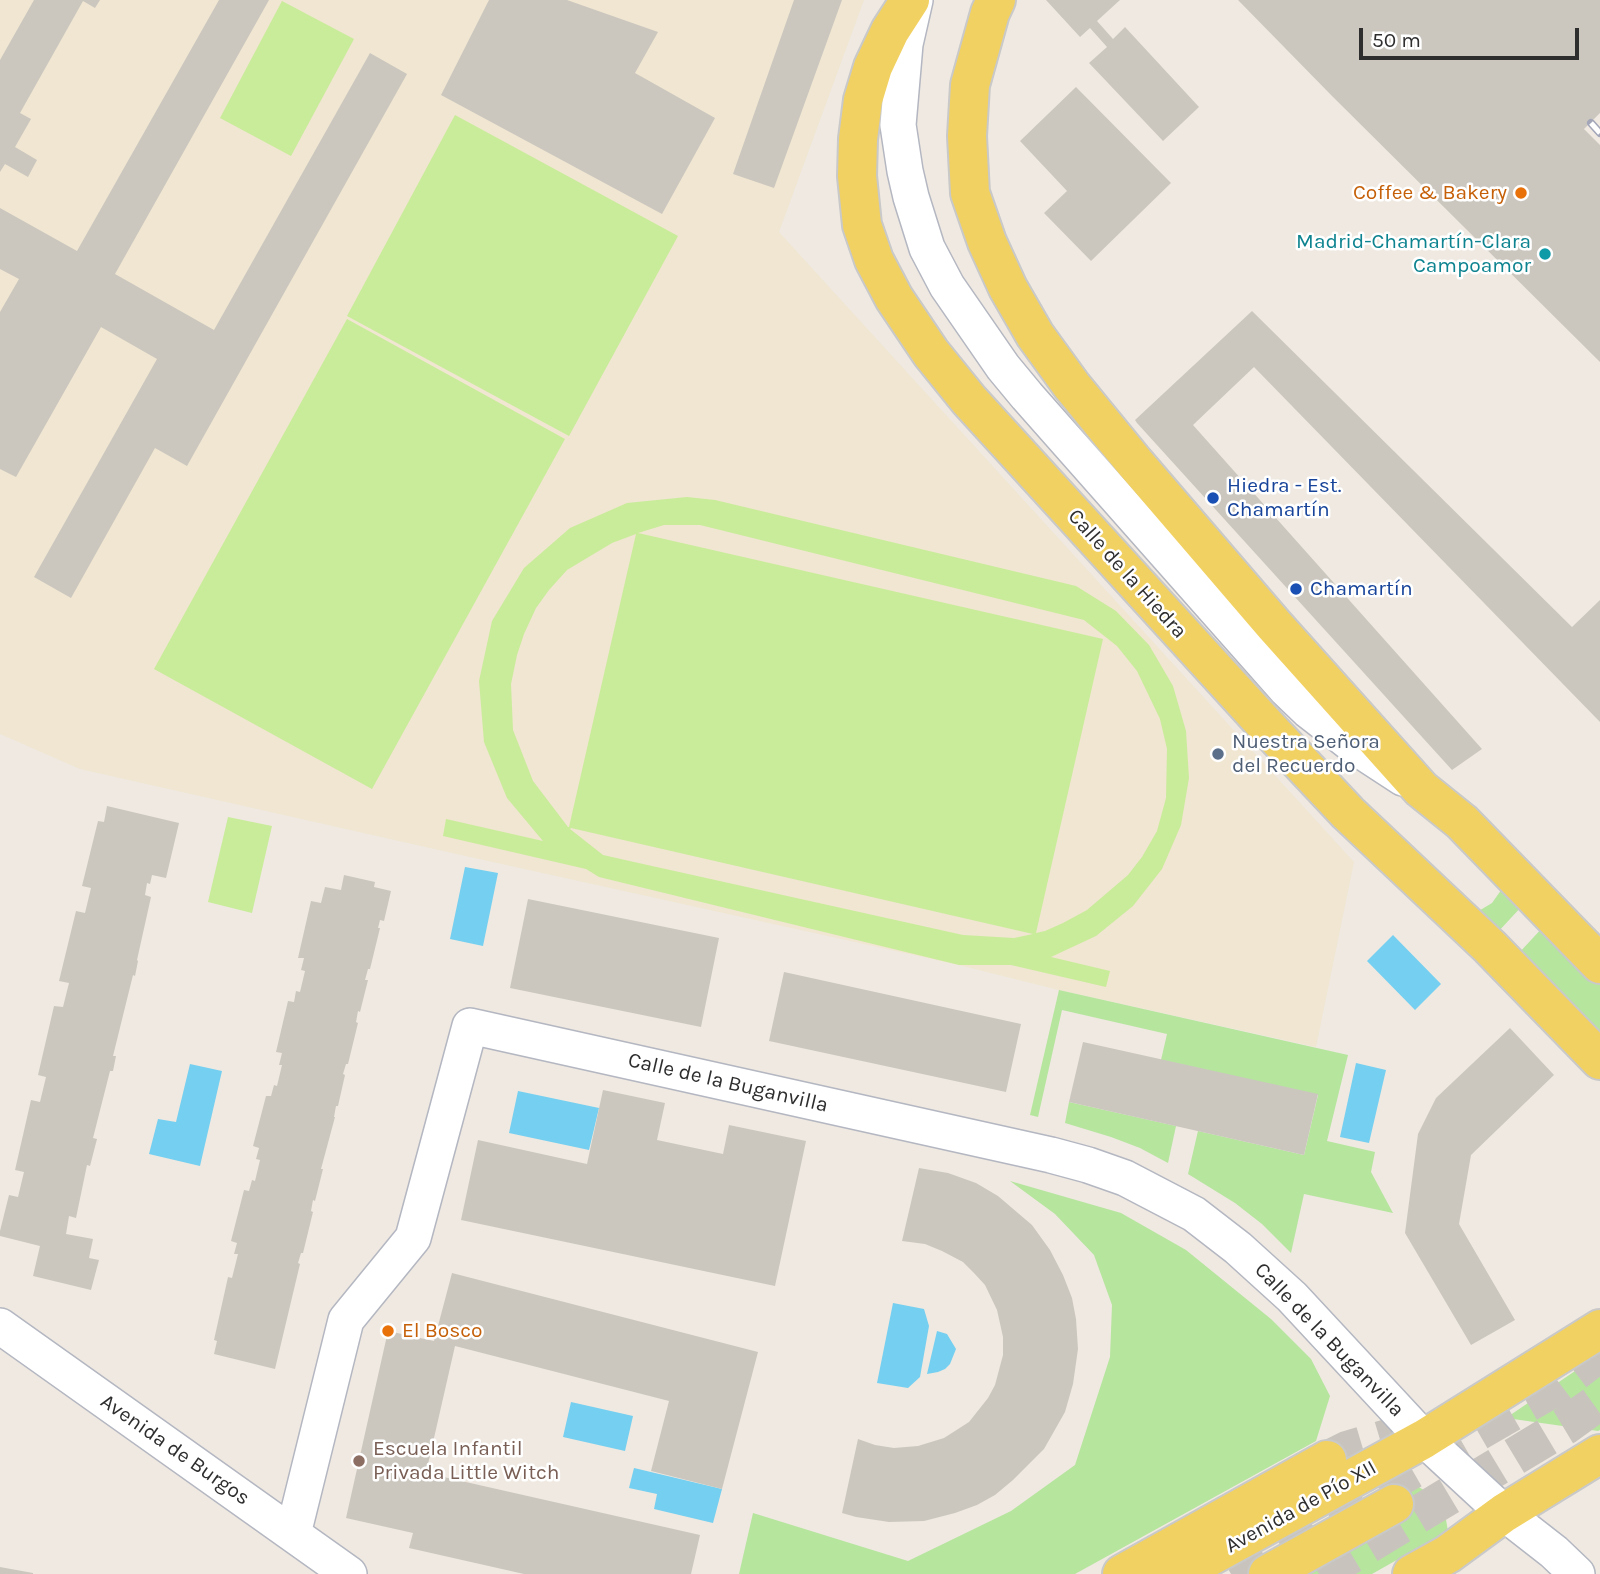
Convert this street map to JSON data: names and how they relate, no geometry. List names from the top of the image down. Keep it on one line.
{"streets":{"main road":["Calle de la Hiedra","Avenida de Pío XII"],"street":["Calle de la Buganvilla","Avenida de Burgos"]},"crossings":[["Calle de la Buganvilla","Avenida de Burgos"],["Calle de la Buganvilla","Avenida de Pío XII"]],"places":["Coffee & Bakery","Madrid-Chamartín-Clara Campoamor","Hiedra - Est. Chamartín","Chamartín","Nuestra Señora del Recuerdo","El Bosco","Escuela Infantil Privada Little Witch"],"scale_bar":"50 m"}
